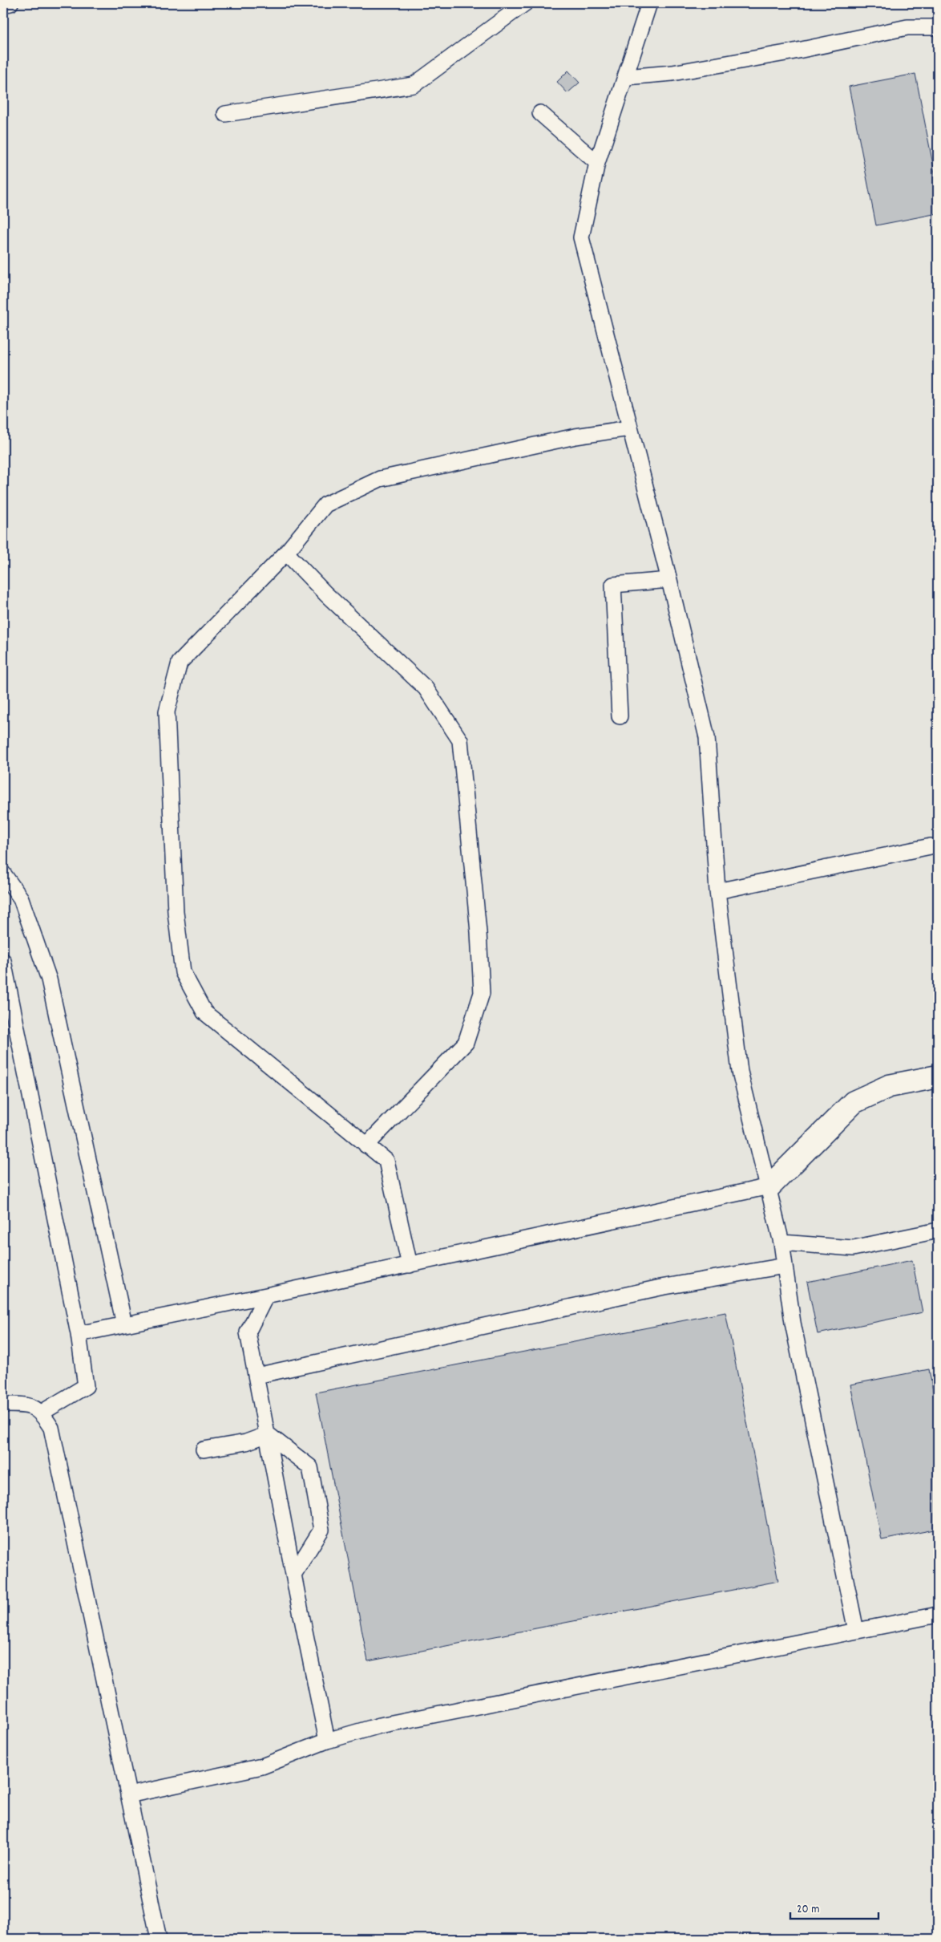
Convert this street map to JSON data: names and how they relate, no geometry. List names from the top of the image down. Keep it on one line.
{"scale_bar":"20 m"}
